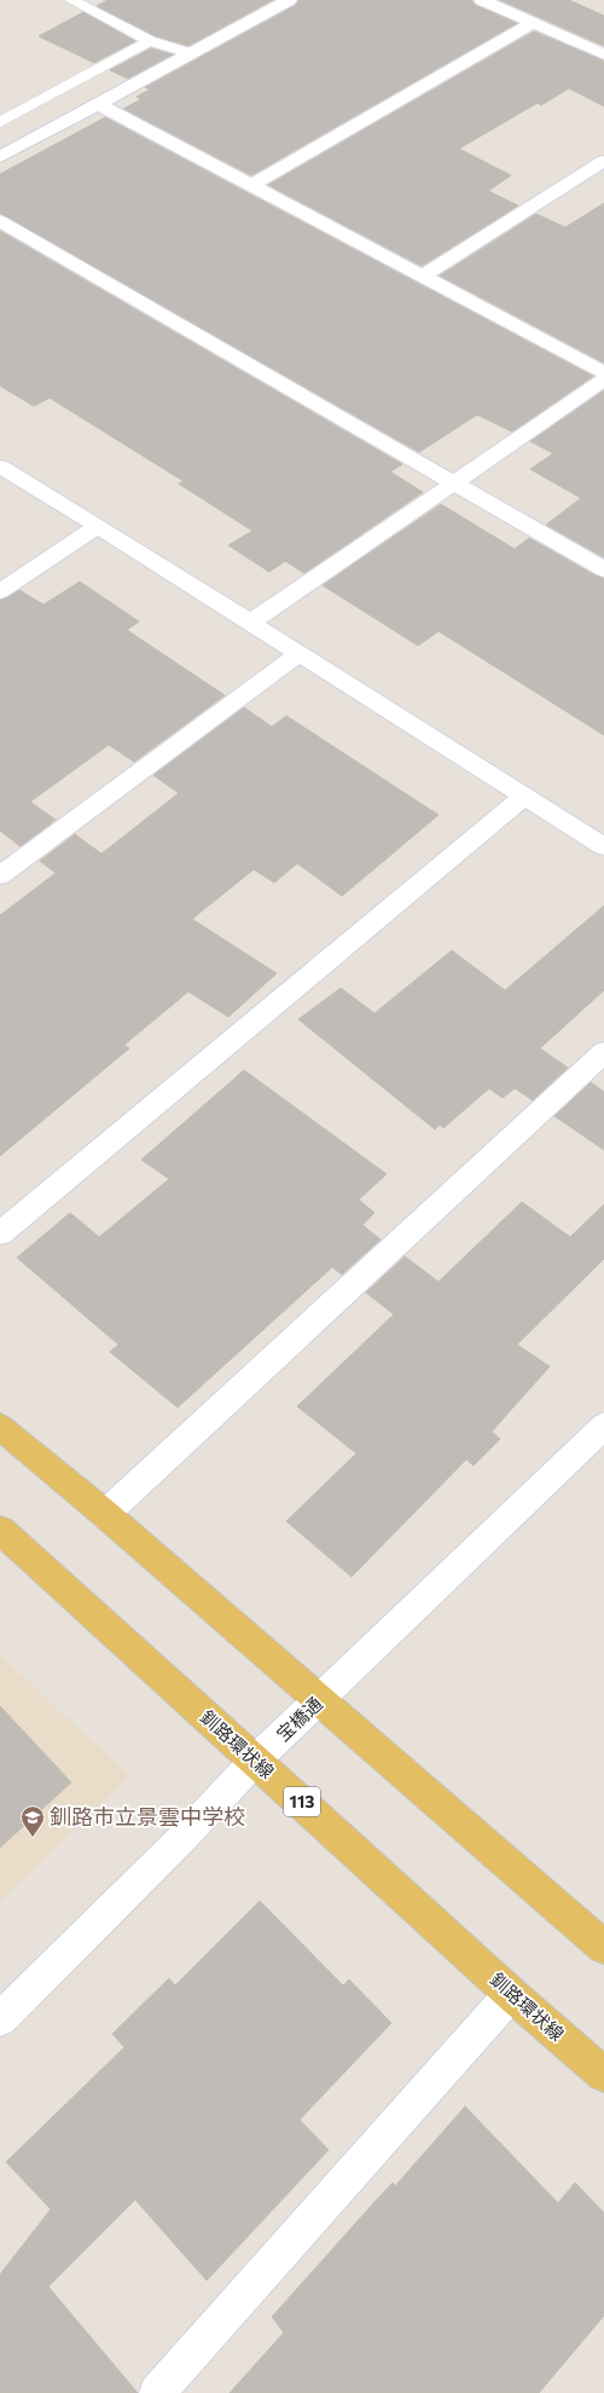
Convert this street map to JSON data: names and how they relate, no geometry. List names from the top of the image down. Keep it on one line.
{"streets":{"main road":["釧路環状線","113"],"street":["宝橋通"]},"crossings":[["宝橋通","釧路環状線"]],"places":{"school or university":["釧路市立景雲中学校"]}}
